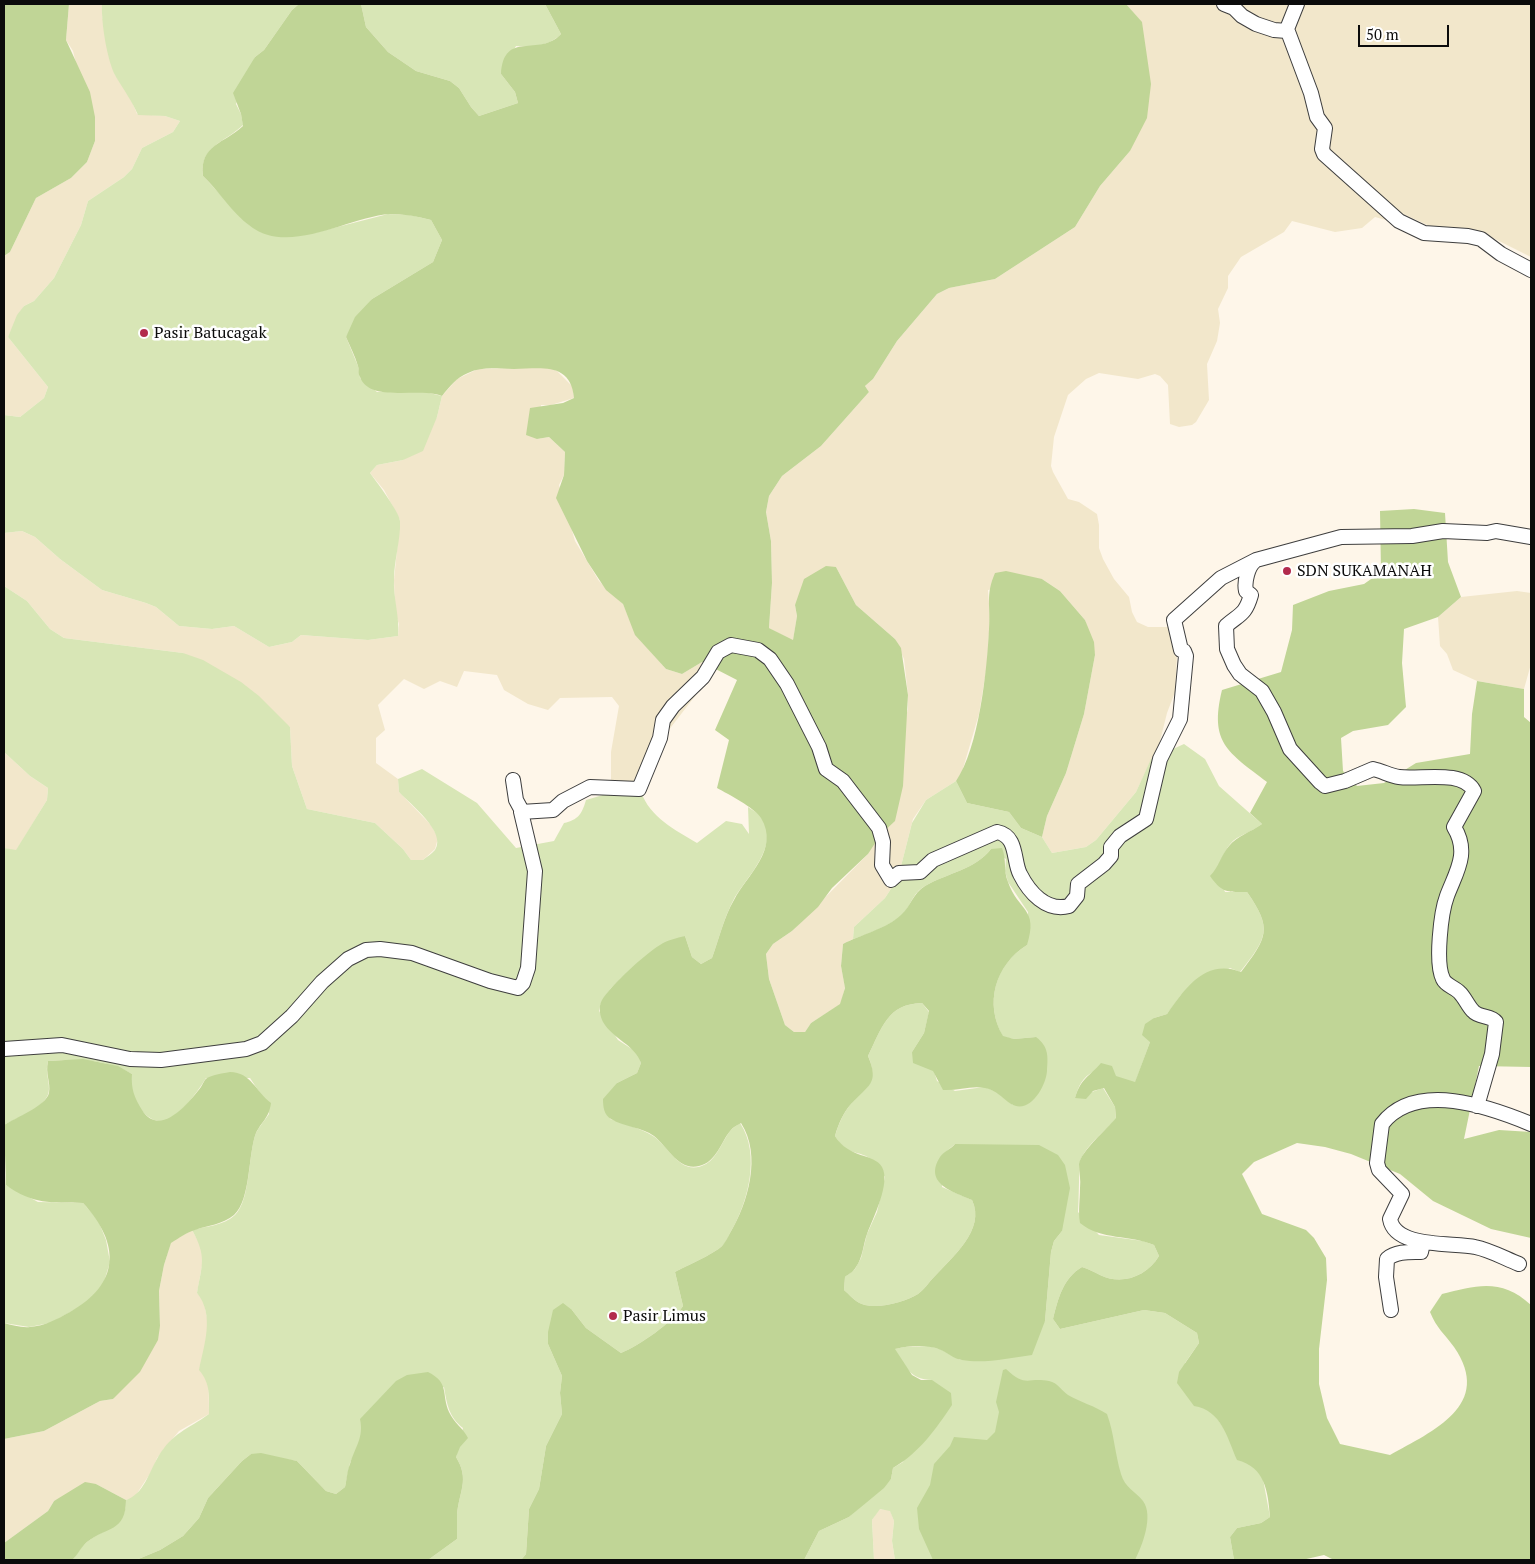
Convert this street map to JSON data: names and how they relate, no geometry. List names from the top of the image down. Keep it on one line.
{"places":["Pasir Batucagak","SDN SUKAMANAH","Pasir Limus"],"scale_bar":"50 m"}
